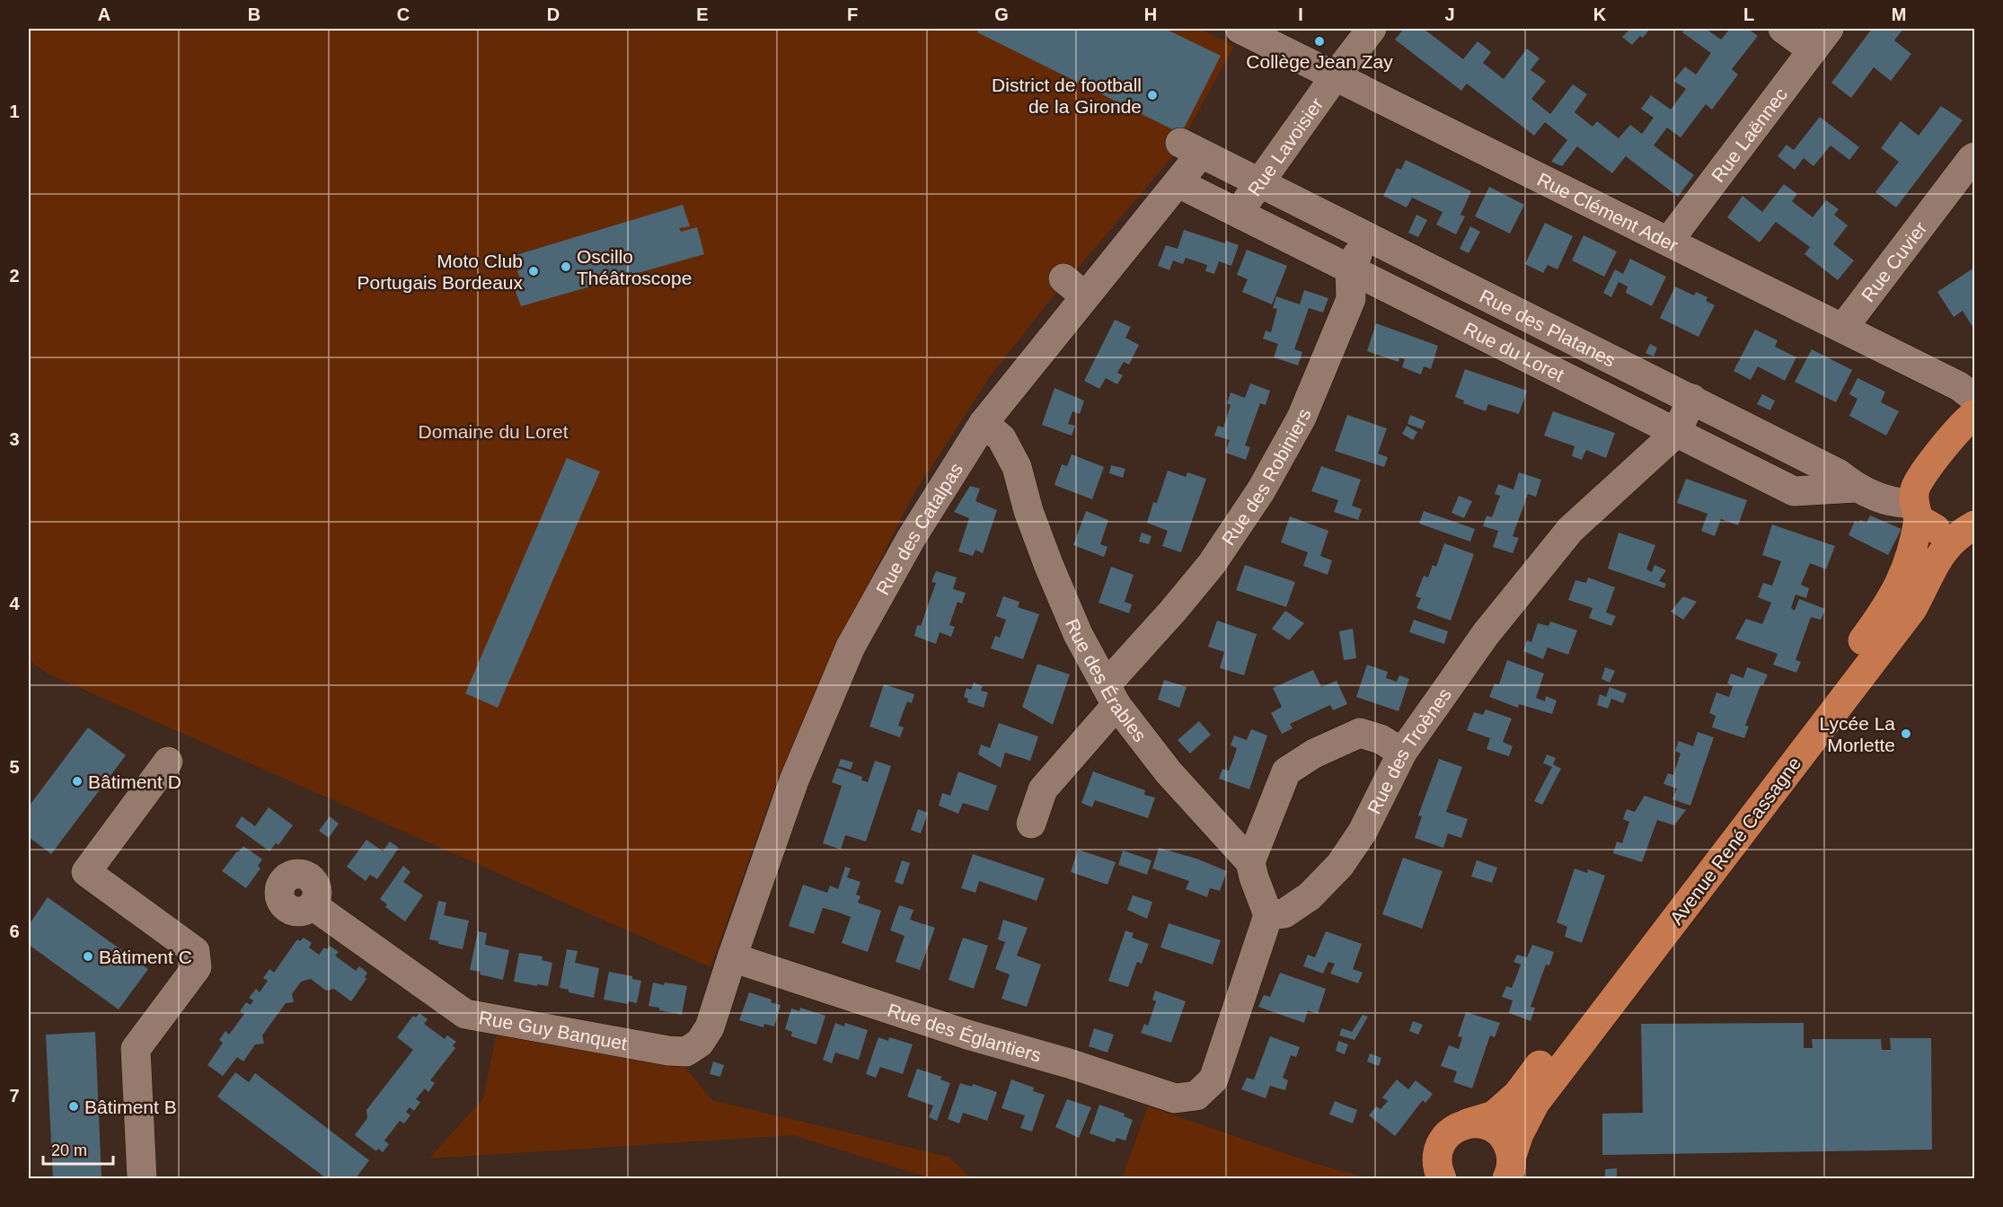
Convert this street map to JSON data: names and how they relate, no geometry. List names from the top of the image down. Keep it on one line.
{"streets":{"main road":["Avenue René Cassagne"],"street":["Rue Laënnec","Rue Lavoisier","Rue Clément Ader","Rue Cuvier","Rue des Platanes","Rue du Loret","Rue des Robiniers","Rue des Catalpas","Rue des Érables","Rue des Troènes","Rue Guy Banquet","Rue des Églantiers"]},"crossings":[["Rue Laënnec","Rue Clément Ader"],["Rue Lavoisier","Rue Clément Ader"],["Rue Lavoisier","Rue des Platanes"],["Rue Lavoisier","Rue du Loret"],["Rue Clément Ader","Rue Cuvier"],["Rue des Platanes","Rue du Loret"],["Rue des Platanes","Rue des Robiniers"],["Rue des Platanes","Rue des Catalpas"],["Rue des Platanes","Avenue René Cassagne"],["Rue du Loret","Rue des Robiniers"],["Rue du Loret","Rue des Catalpas"],["Rue du Loret","Rue des Troènes"],["Rue des Robiniers","Rue des Érables"],["Rue des Catalpas","Rue des Érables"],["Rue des Catalpas","Rue Guy Banquet"],["Rue des Catalpas","Rue des Églantiers"],["Rue des Érables","Rue des Troènes"],["Rue des Érables","Rue des Églantiers"],["Rue des Troènes","Rue des Églantiers"],["Rue Guy Banquet","Rue des Églantiers"]],"parks":["Domaine du Loret"],"places":["Collège Jean Zay","District de football de la Gironde","Oscillo Théâtroscope","Moto Club Portugais Bordeaux","Lycée La Morlette","Bâtiment D","Bâtiment C","Bâtiment B"],"scale_bar":"20 m","grid":{"columns":["A","B","C","D","E","F","G","H","I","J","K","L","M"],"rows":["1","2","3","4","5","6","7"]}}
